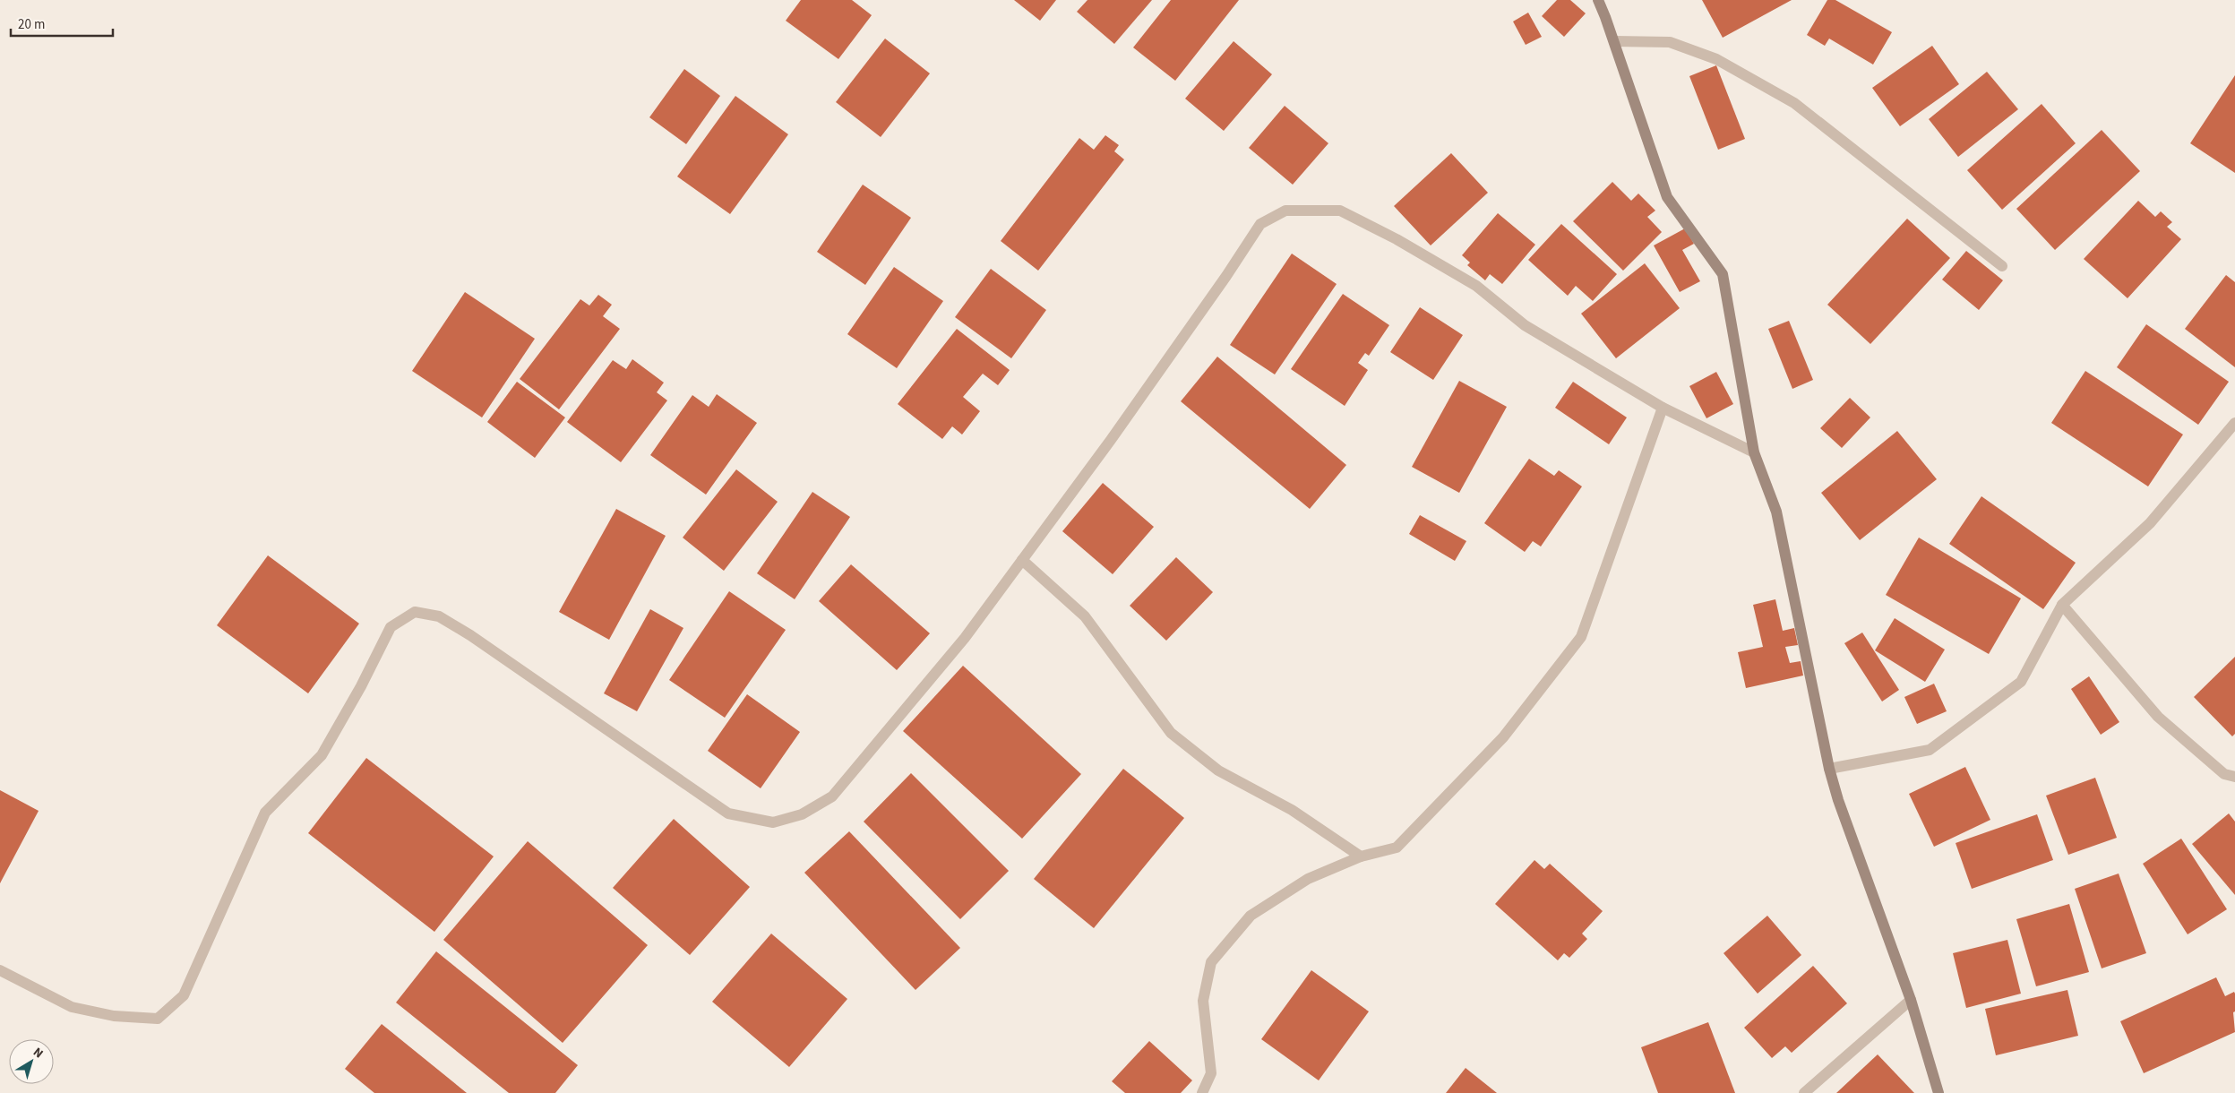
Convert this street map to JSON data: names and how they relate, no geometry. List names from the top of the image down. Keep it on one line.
{"scale_bar":"20 m","north":"top right"}
